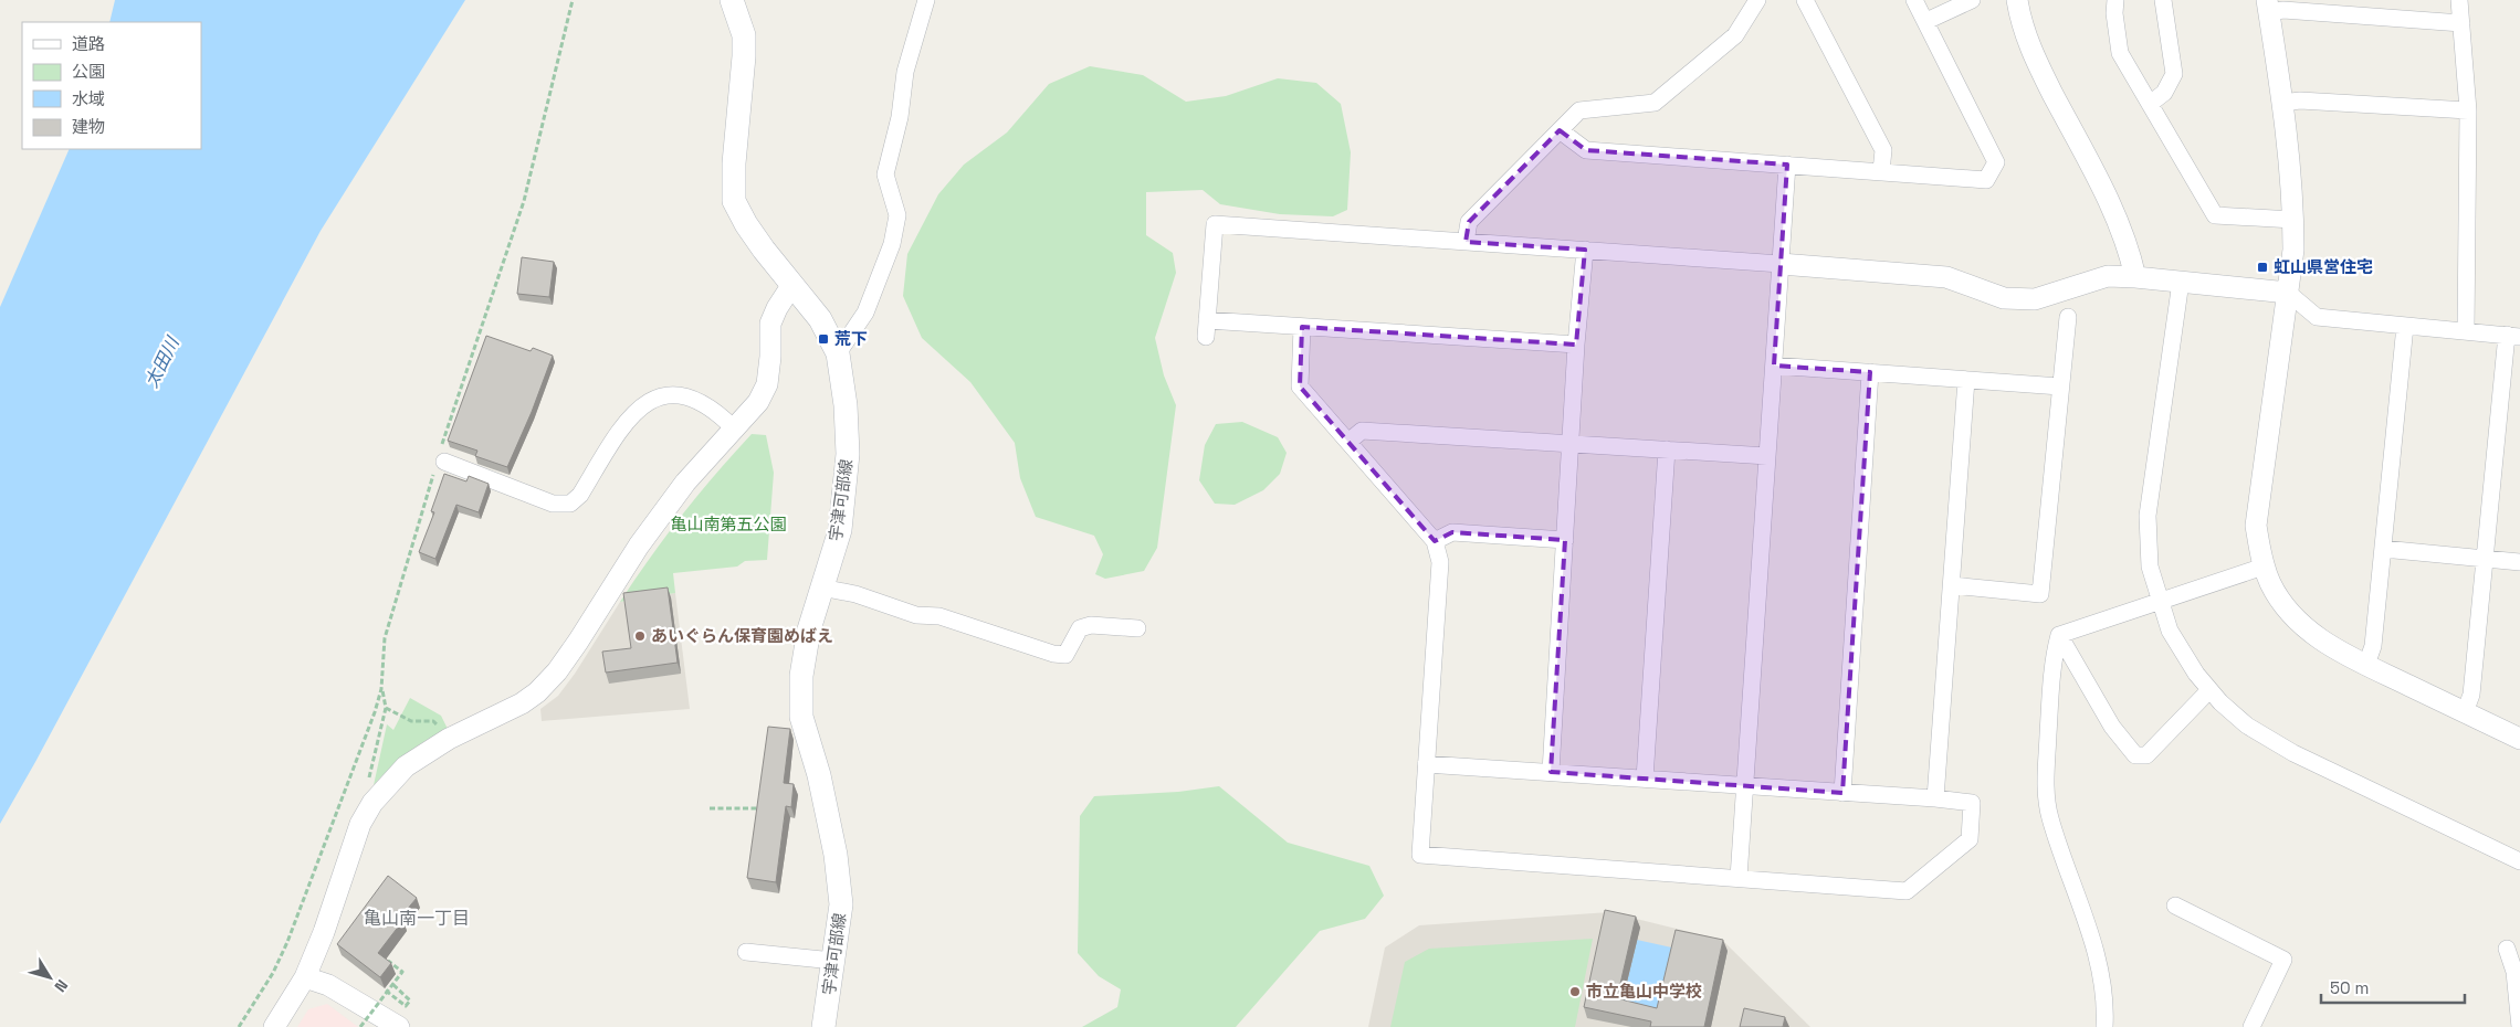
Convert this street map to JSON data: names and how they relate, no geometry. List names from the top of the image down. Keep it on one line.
{"streets":{"main road":["宇津可部線"]},"districts":["亀山南一丁目"],"water":["太田川"],"parks":["亀山南第五公園"],"places":{"transit":["虹山県営住宅","荒下"],"other":["あいぐらん保育園めばえ","市立亀山中学校"]},"legend":["道路","公園","水域","建物"],"scale_bar":"50 m","north":"bottom right"}
